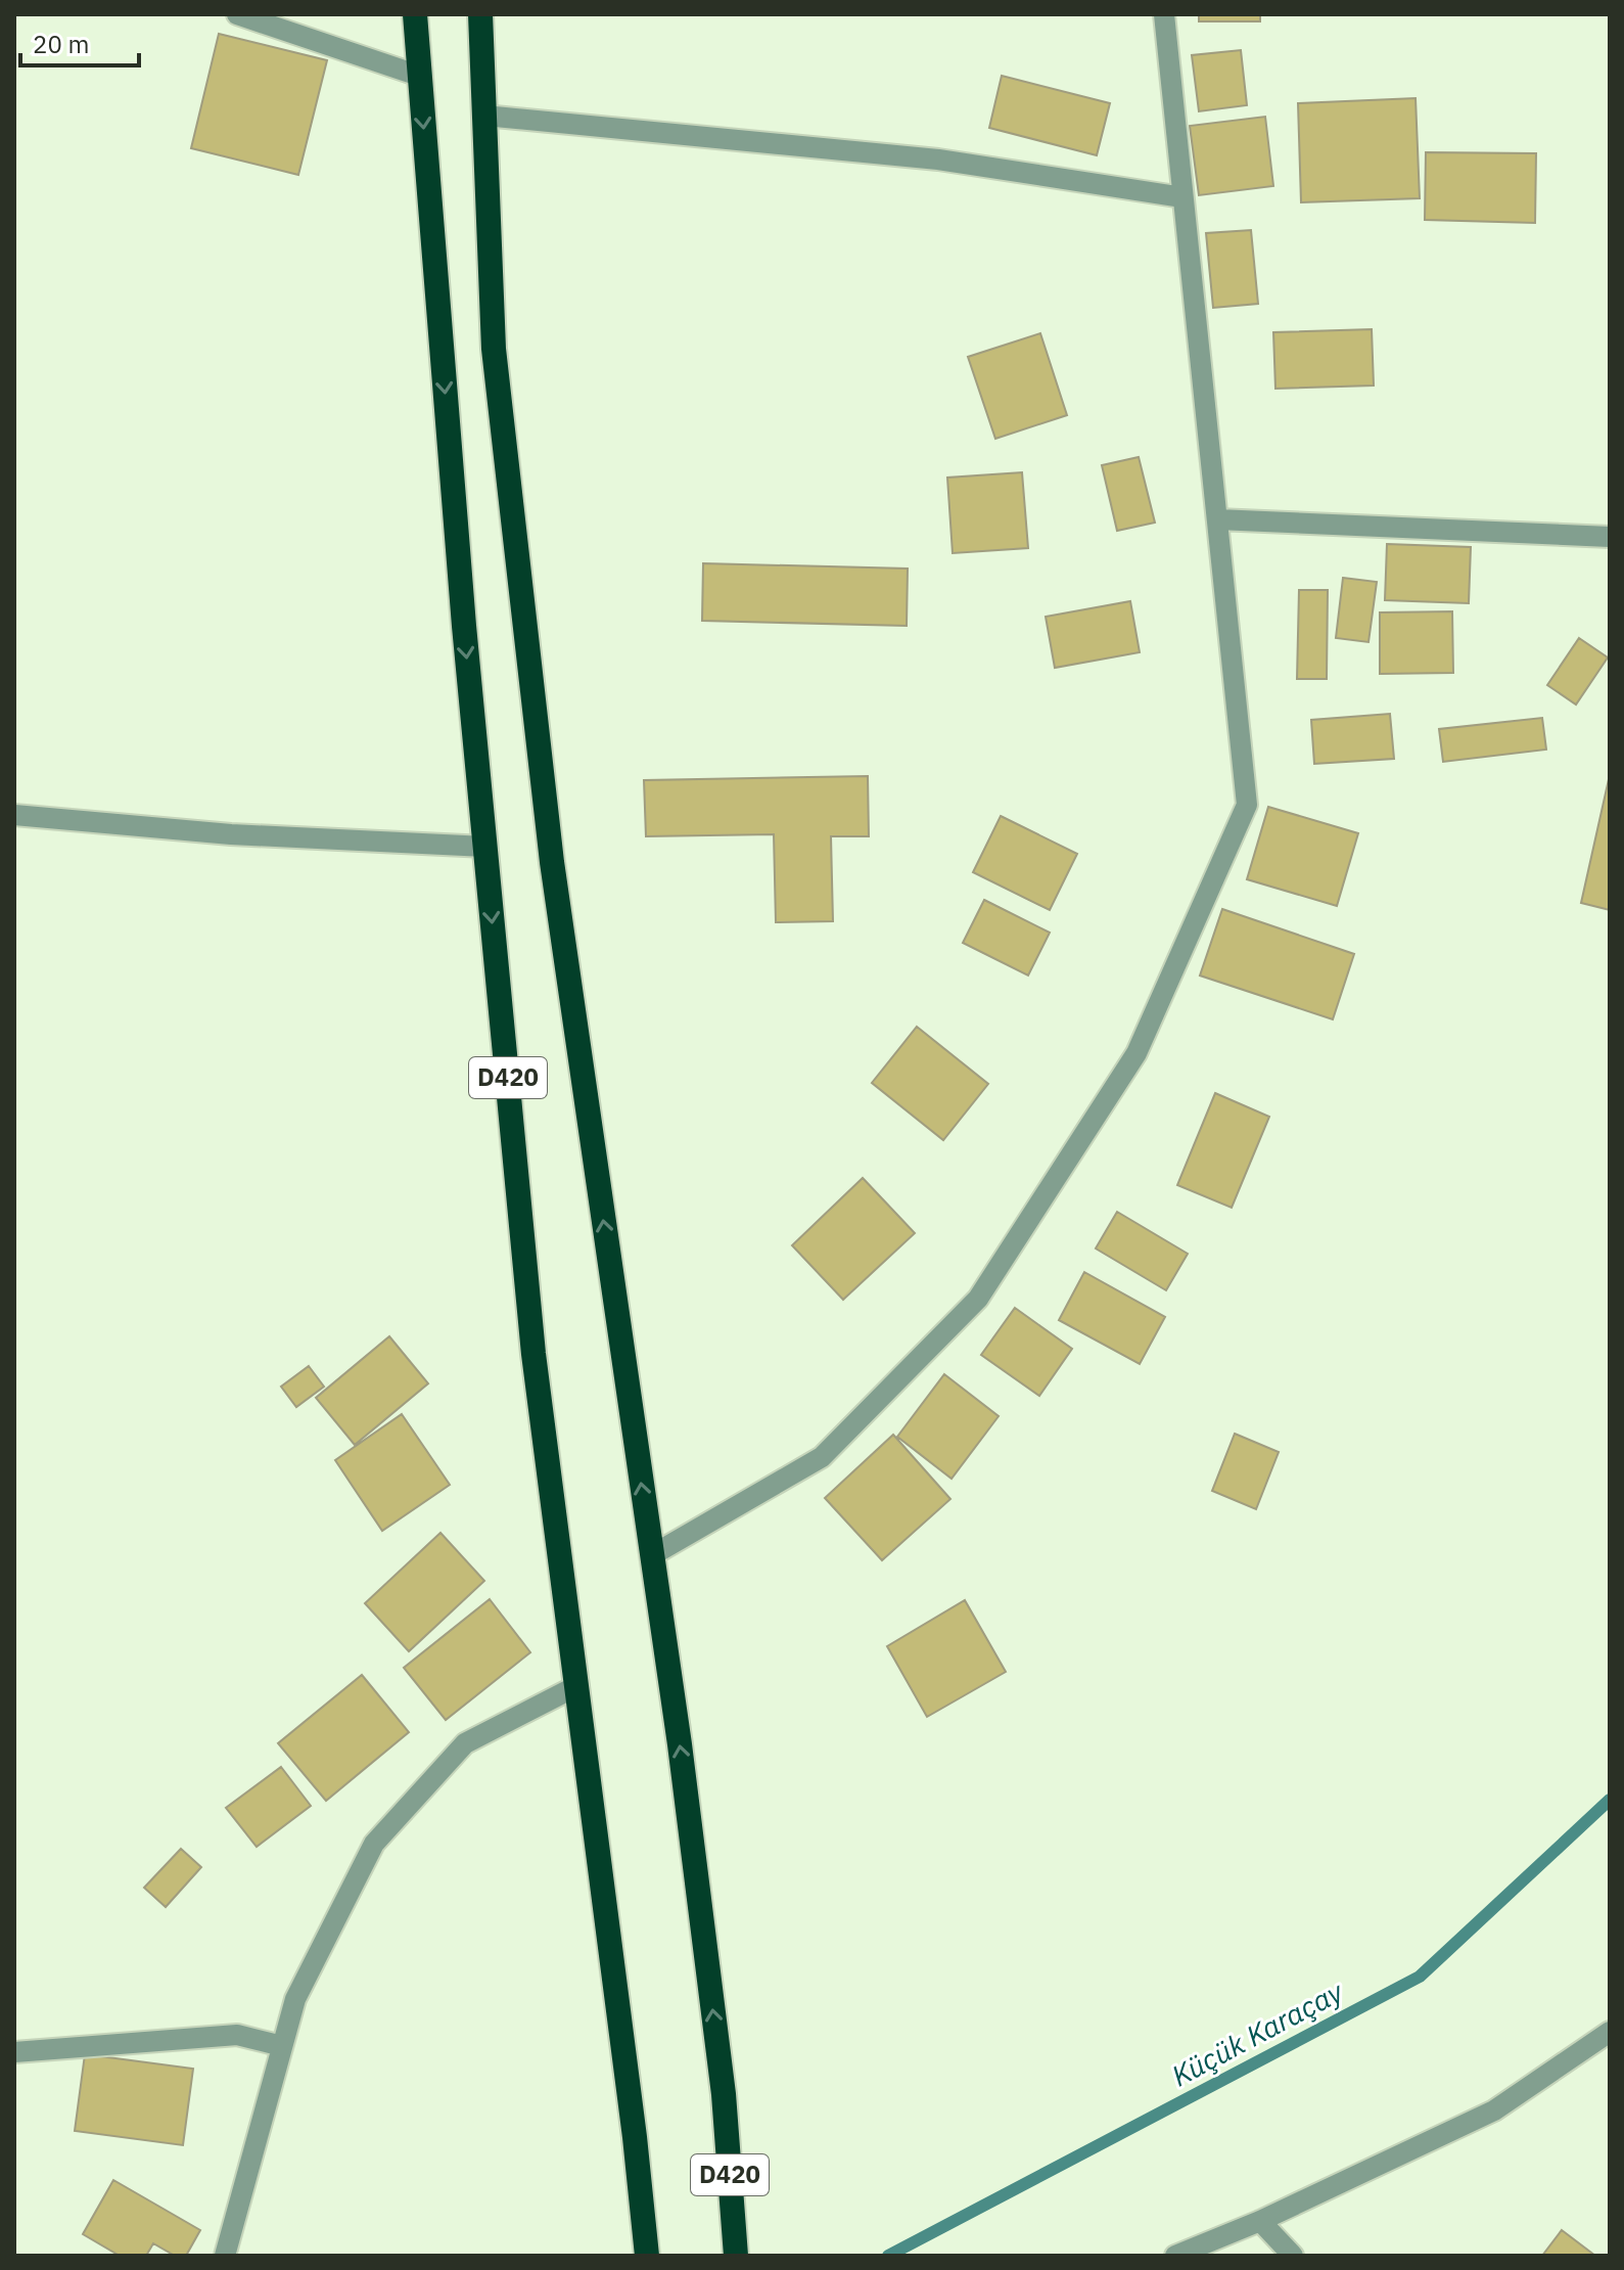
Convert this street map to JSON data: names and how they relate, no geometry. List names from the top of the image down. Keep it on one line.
{"streets":{"highway":["D420"]},"water":["Küçük Karaçay"],"scale_bar":"20 m"}
